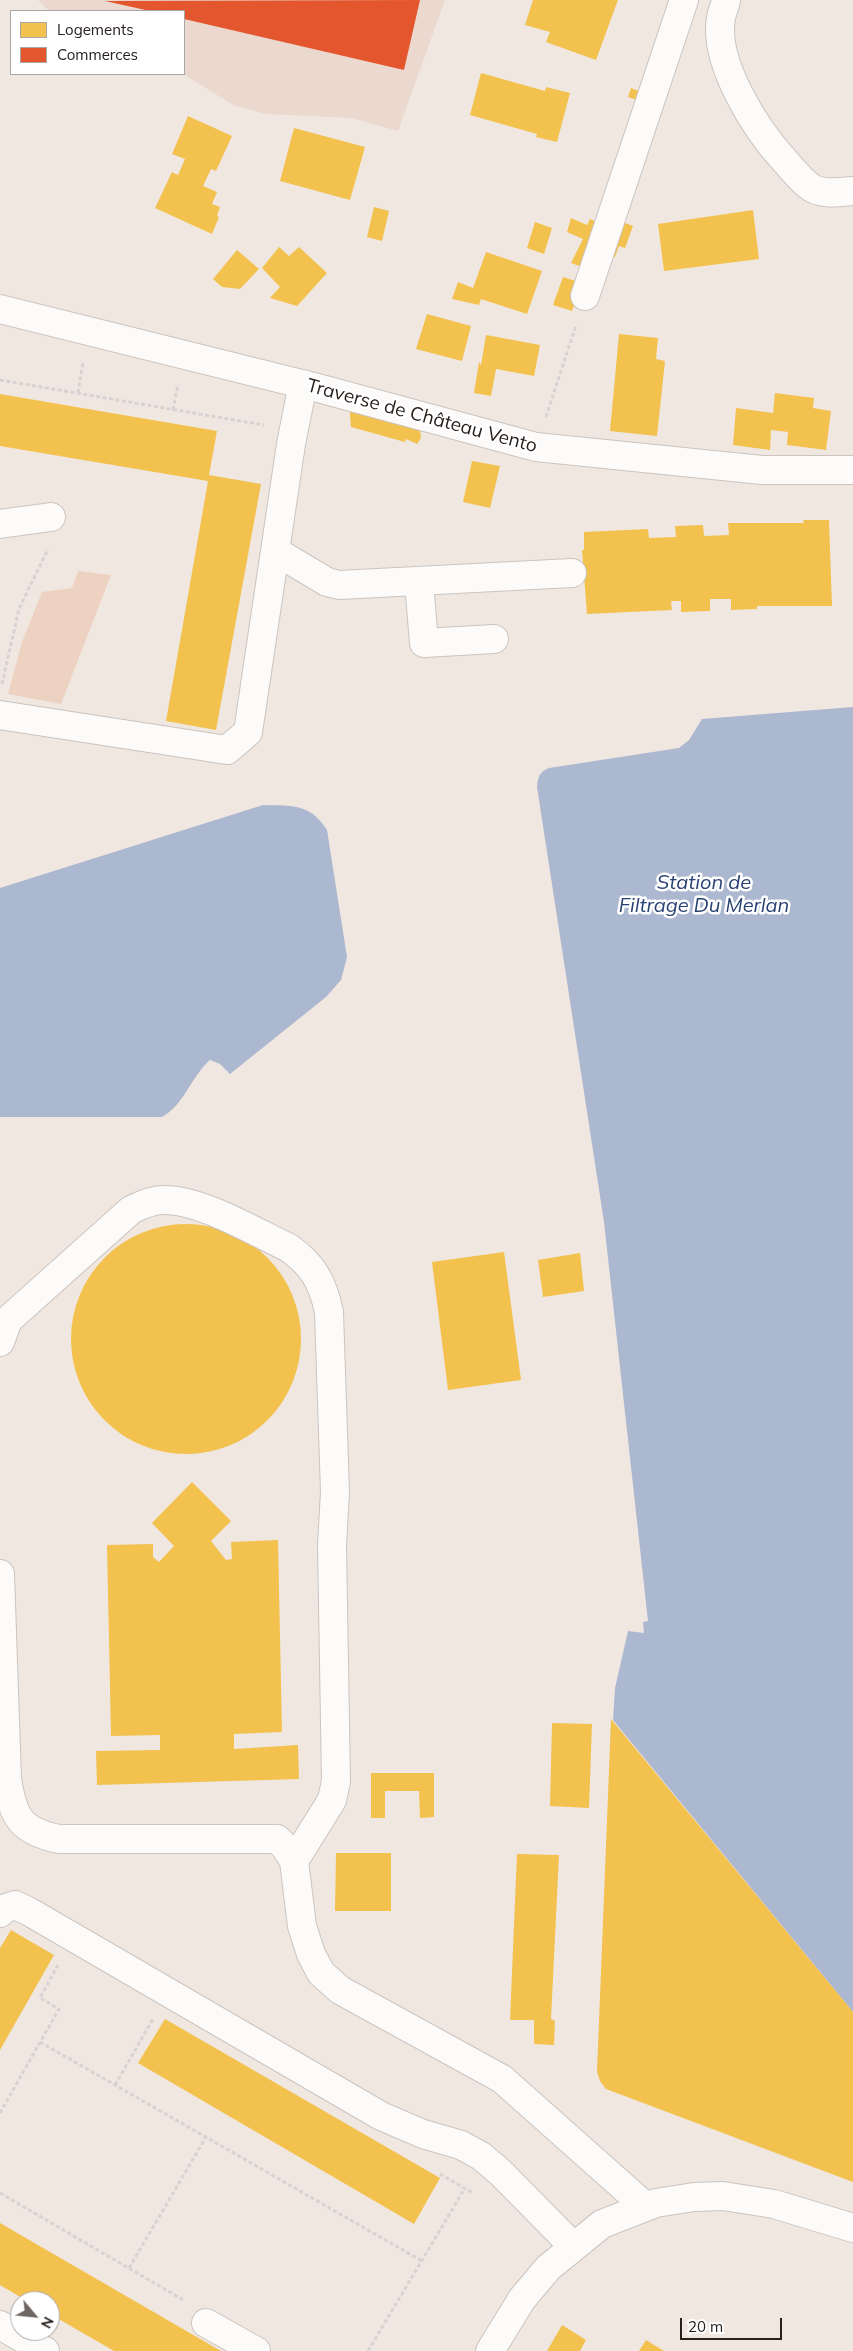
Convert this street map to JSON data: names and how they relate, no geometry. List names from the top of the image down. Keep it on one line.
{"streets":{"street":["Traverse de Château Vento"]},"water":["Station de Filtrage Du Merlan"],"legend":["Logements","Commerces"],"scale_bar":"20 m","north":"bottom right"}
